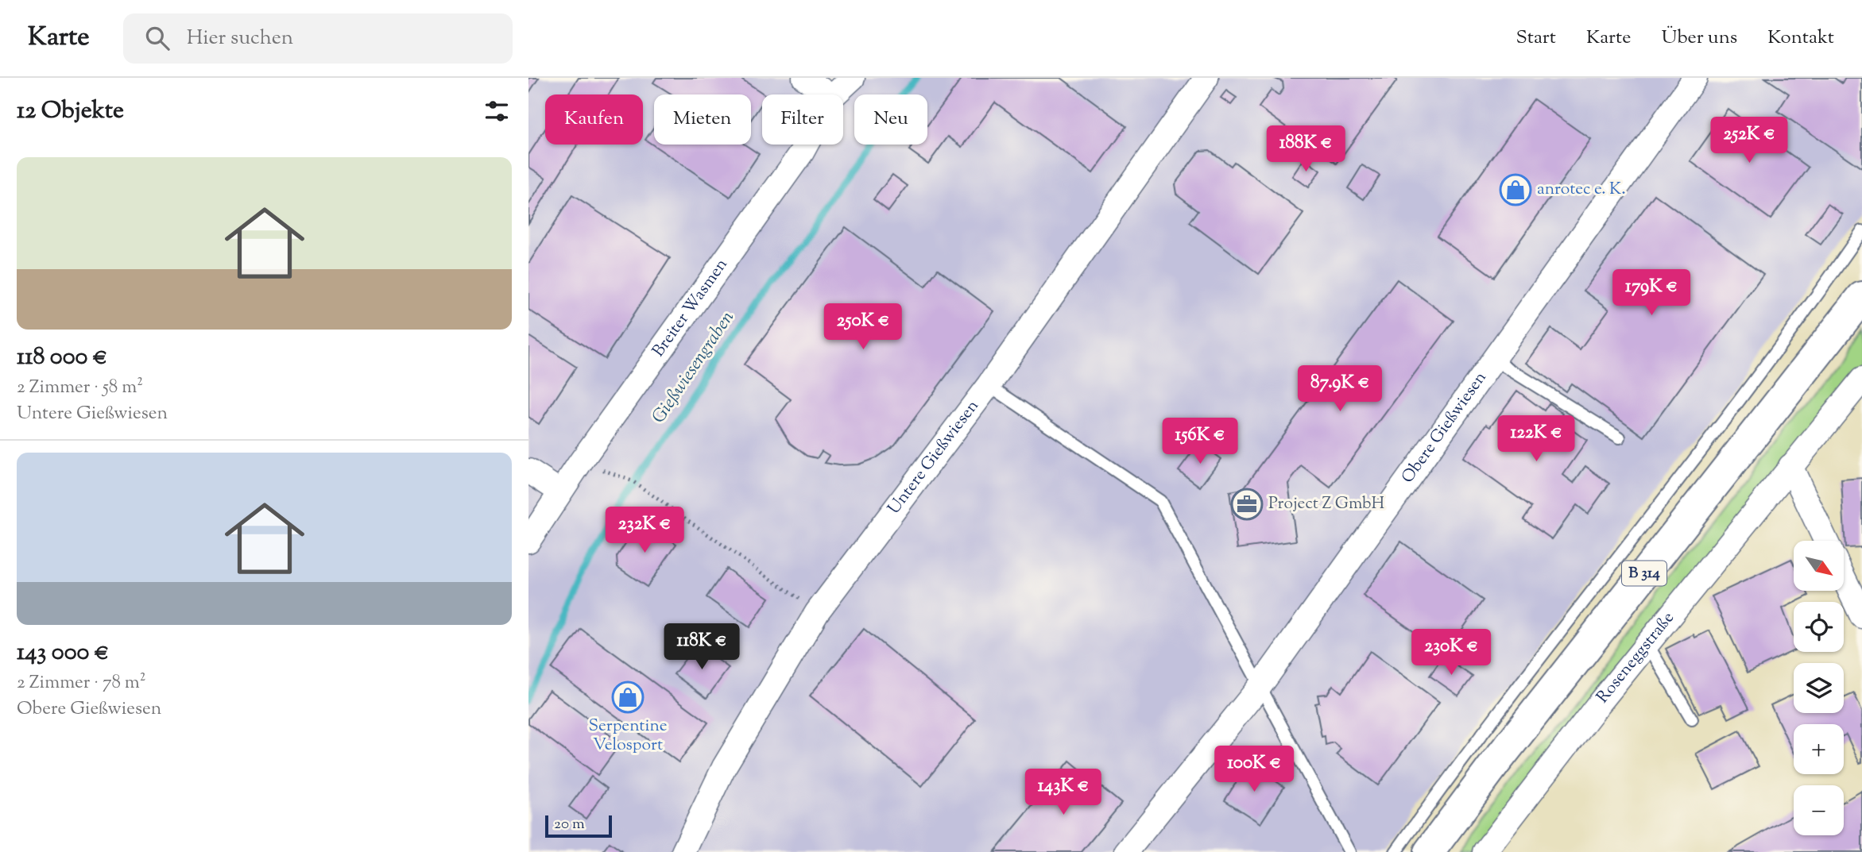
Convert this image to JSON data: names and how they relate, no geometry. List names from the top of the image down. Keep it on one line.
{"streets":{"main road":["B 314"],"street":["Breiter Wasmen","Obere Gießwiesen","Untere Gießwiesen","Roseneggstraße"]},"water":["Gießwiesengraben"],"places":{"shop":["anrotec e. K.","Serpentine Velosport"],"office":["Project Z GmbH"]},"scale_bar":"20 m","north":"bottom right","page":{"header":"Karte","search":"Hier suchen","nav":["Start","Karte","Über uns","Kontakt"],"heading":"12 Objekte","chip":["Kaufen","Mieten","Filter","Neu"],"price":["252K €","188K €","179K €","250K €","87.9K €","122K €","156K €","232K €","118K €","230K €","100K €","143K €"],"list":[{"name":"118 000 €","note":"2 Zimmer · 58 m² · Untere Gießwiesen"},{"name":"143 000 €","note":"2 Zimmer · 78 m² · Obere Gießwiesen"}],"map_buttons":["+","−"],"scale":"20 m"}}
